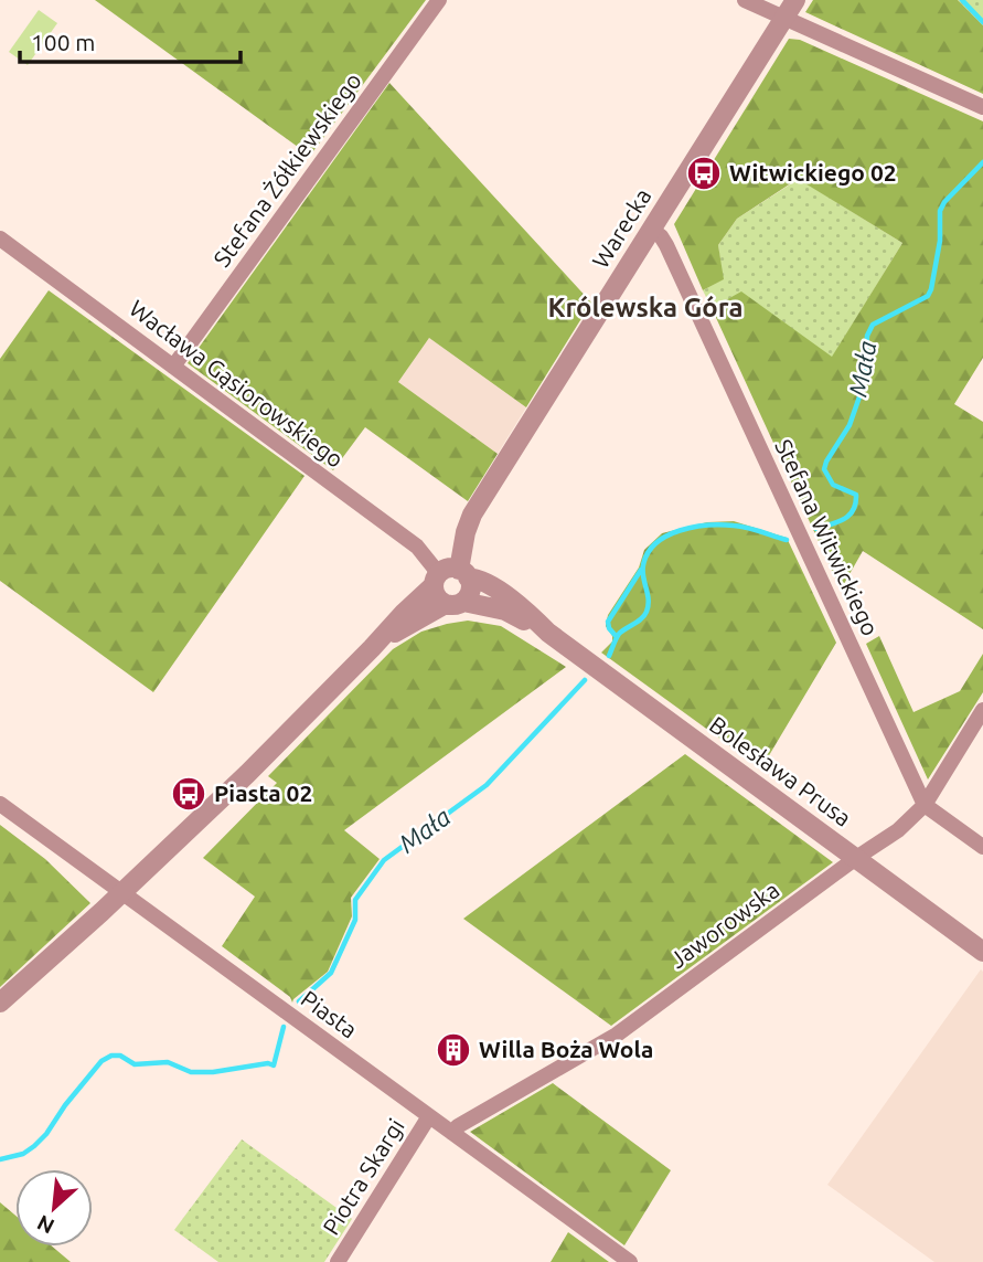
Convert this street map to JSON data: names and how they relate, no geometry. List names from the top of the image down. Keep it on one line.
{"streets":{"street":["Stefana Żółkiewskiego","Warecka","Wacława Gąsiorowskiego","Stefana Witwickiego","Bolesława Prusa","Jaworowska","Piasta","Piotra Skargi"]},"crossings":[["Stefana Żółkiewskiego","Wacława Gąsiorowskiego"],["Warecka","Wacława Gąsiorowskiego"],["Warecka","Stefana Witwickiego"],["Warecka","Bolesława Prusa"],["Wacława Gąsiorowskiego","Bolesława Prusa"],["Stefana Witwickiego","Jaworowska"],["Bolesława Prusa","Jaworowska"],["Jaworowska","Piasta"],["Piasta","Piotra Skargi"]],"districts":["Królewska Góra"],"water":["Mała"],"places":{"bus stop":["Witwickiego 02","Piasta 02"],"building":["Willa Boża Wola"]},"scale_bar":"100 m","north":"bottom left"}
